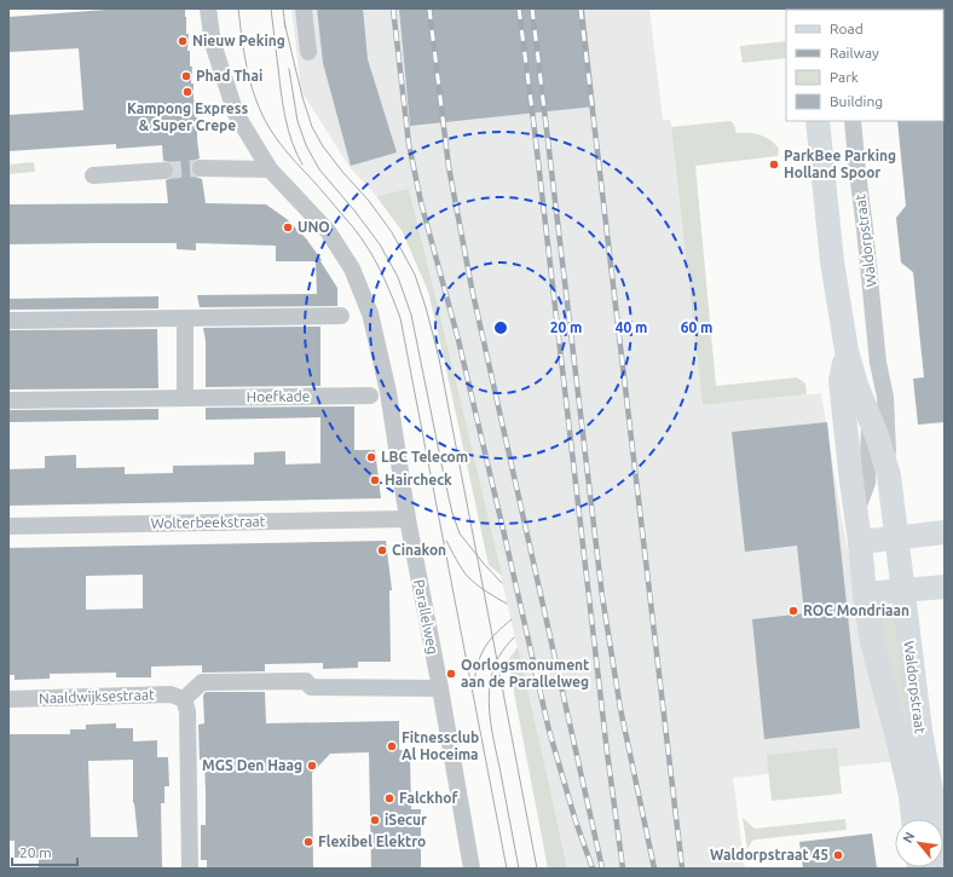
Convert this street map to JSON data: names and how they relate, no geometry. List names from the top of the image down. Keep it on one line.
{"streets":{"street":["Waldorpstraat","Hoefkade","Wolterbeekstraat","Parallelweg","Naaldwijksestraat"]},"crossings":[["Wolterbeekstraat","Parallelweg"]],"places":["Nieuw Peking","Phad Thai","Kampong Express & Super Crepe","ParkBee Parking Holland Spoor","UNO","LBC Telecom","Haircheck","Cinakon","ROC Mondriaan","Oorlogsmonument aan de Parallelweg","Fitnessclub Al Hoceima","MGS Den Haag","Falckhof","iSecur","Flexibel Elektro","Waldorpstraat 45"],"legend":["Road","Railway","Park","Building"],"scale_bar":"20 m","north":"top left","rings":["20 m","40 m","60 m"]}
